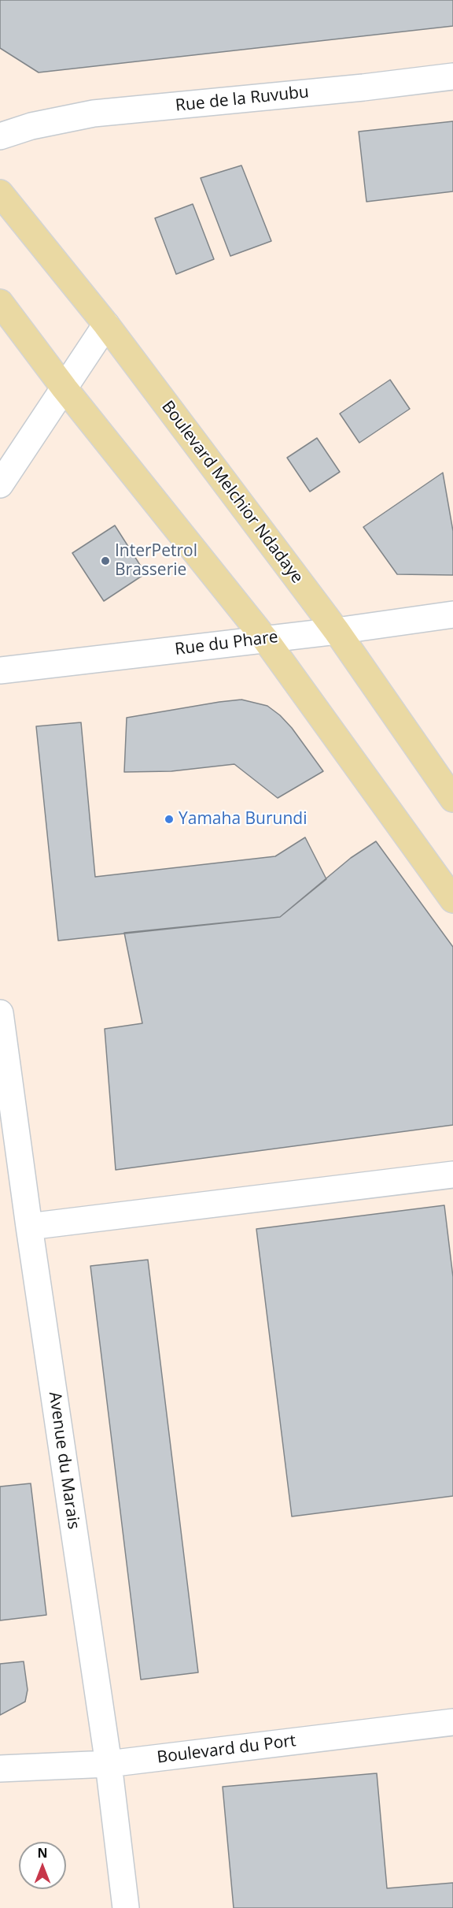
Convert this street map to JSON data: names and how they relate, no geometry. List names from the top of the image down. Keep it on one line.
{"streets":{"main road":["Boulevard Melchior Ndadaye"],"street":["Rue de la Ruvubu","Rue du Phare","Avenue du Marais","Boulevard du Port"]},"crossings":[["Boulevard Melchior Ndadaye","Rue du Phare"],["Avenue du Marais","Boulevard du Port"]],"places":["InterPetrol Brasserie","Yamaha Burundi"],"north":"top"}
